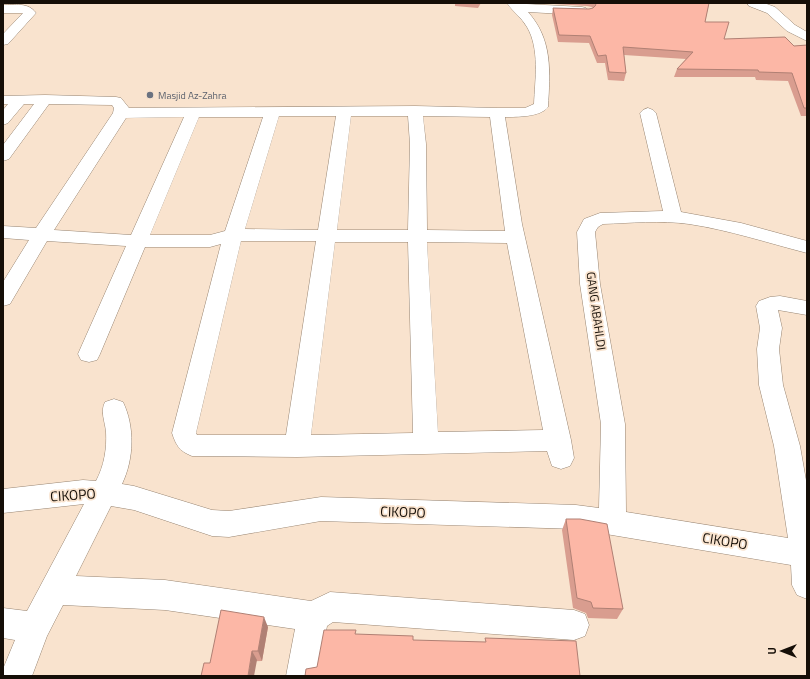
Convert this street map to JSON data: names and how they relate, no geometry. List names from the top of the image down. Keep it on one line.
{"streets":{"street":["GANG ABAHLDI","CIKOPO"]},"crossings":[["GANG ABAHLDI","CIKOPO"]],"places":["Masjid Az-Zahra"],"north":"left"}
